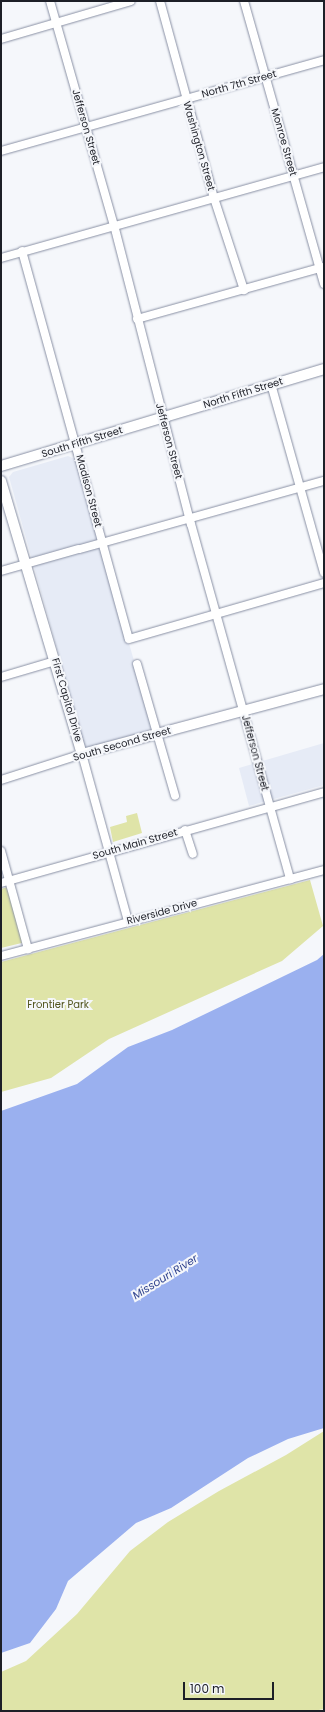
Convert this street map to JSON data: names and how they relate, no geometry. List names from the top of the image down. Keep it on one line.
{"streets":{"main road":["North Fifth Street","South Fifth Street","First Capitol Drive","South Second Street"],"street":["North 7th Street","Jefferson Street","Monroe Street","Washington Street","Madison Street","South Main Street","Riverside Drive"]},"crossings":[["North 7th Street","Jefferson Street"],["North 7th Street","Monroe Street"],["North 7th Street","Washington Street"],["Jefferson Street","North Fifth Street"],["Jefferson Street","South Fifth Street"],["Jefferson Street","Madison Street"],["Jefferson Street","South Second Street"],["Jefferson Street","South Main Street"],["Jefferson Street","Riverside Drive"],["North Fifth Street","South Fifth Street"],["South Fifth Street","Madison Street"],["First Capitol Drive","South Second Street"],["First Capitol Drive","South Main Street"],["First Capitol Drive","Riverside Drive"]],"water":["Missouri River"],"parks":["Frontier Park"],"scale_bar":"100 m"}
